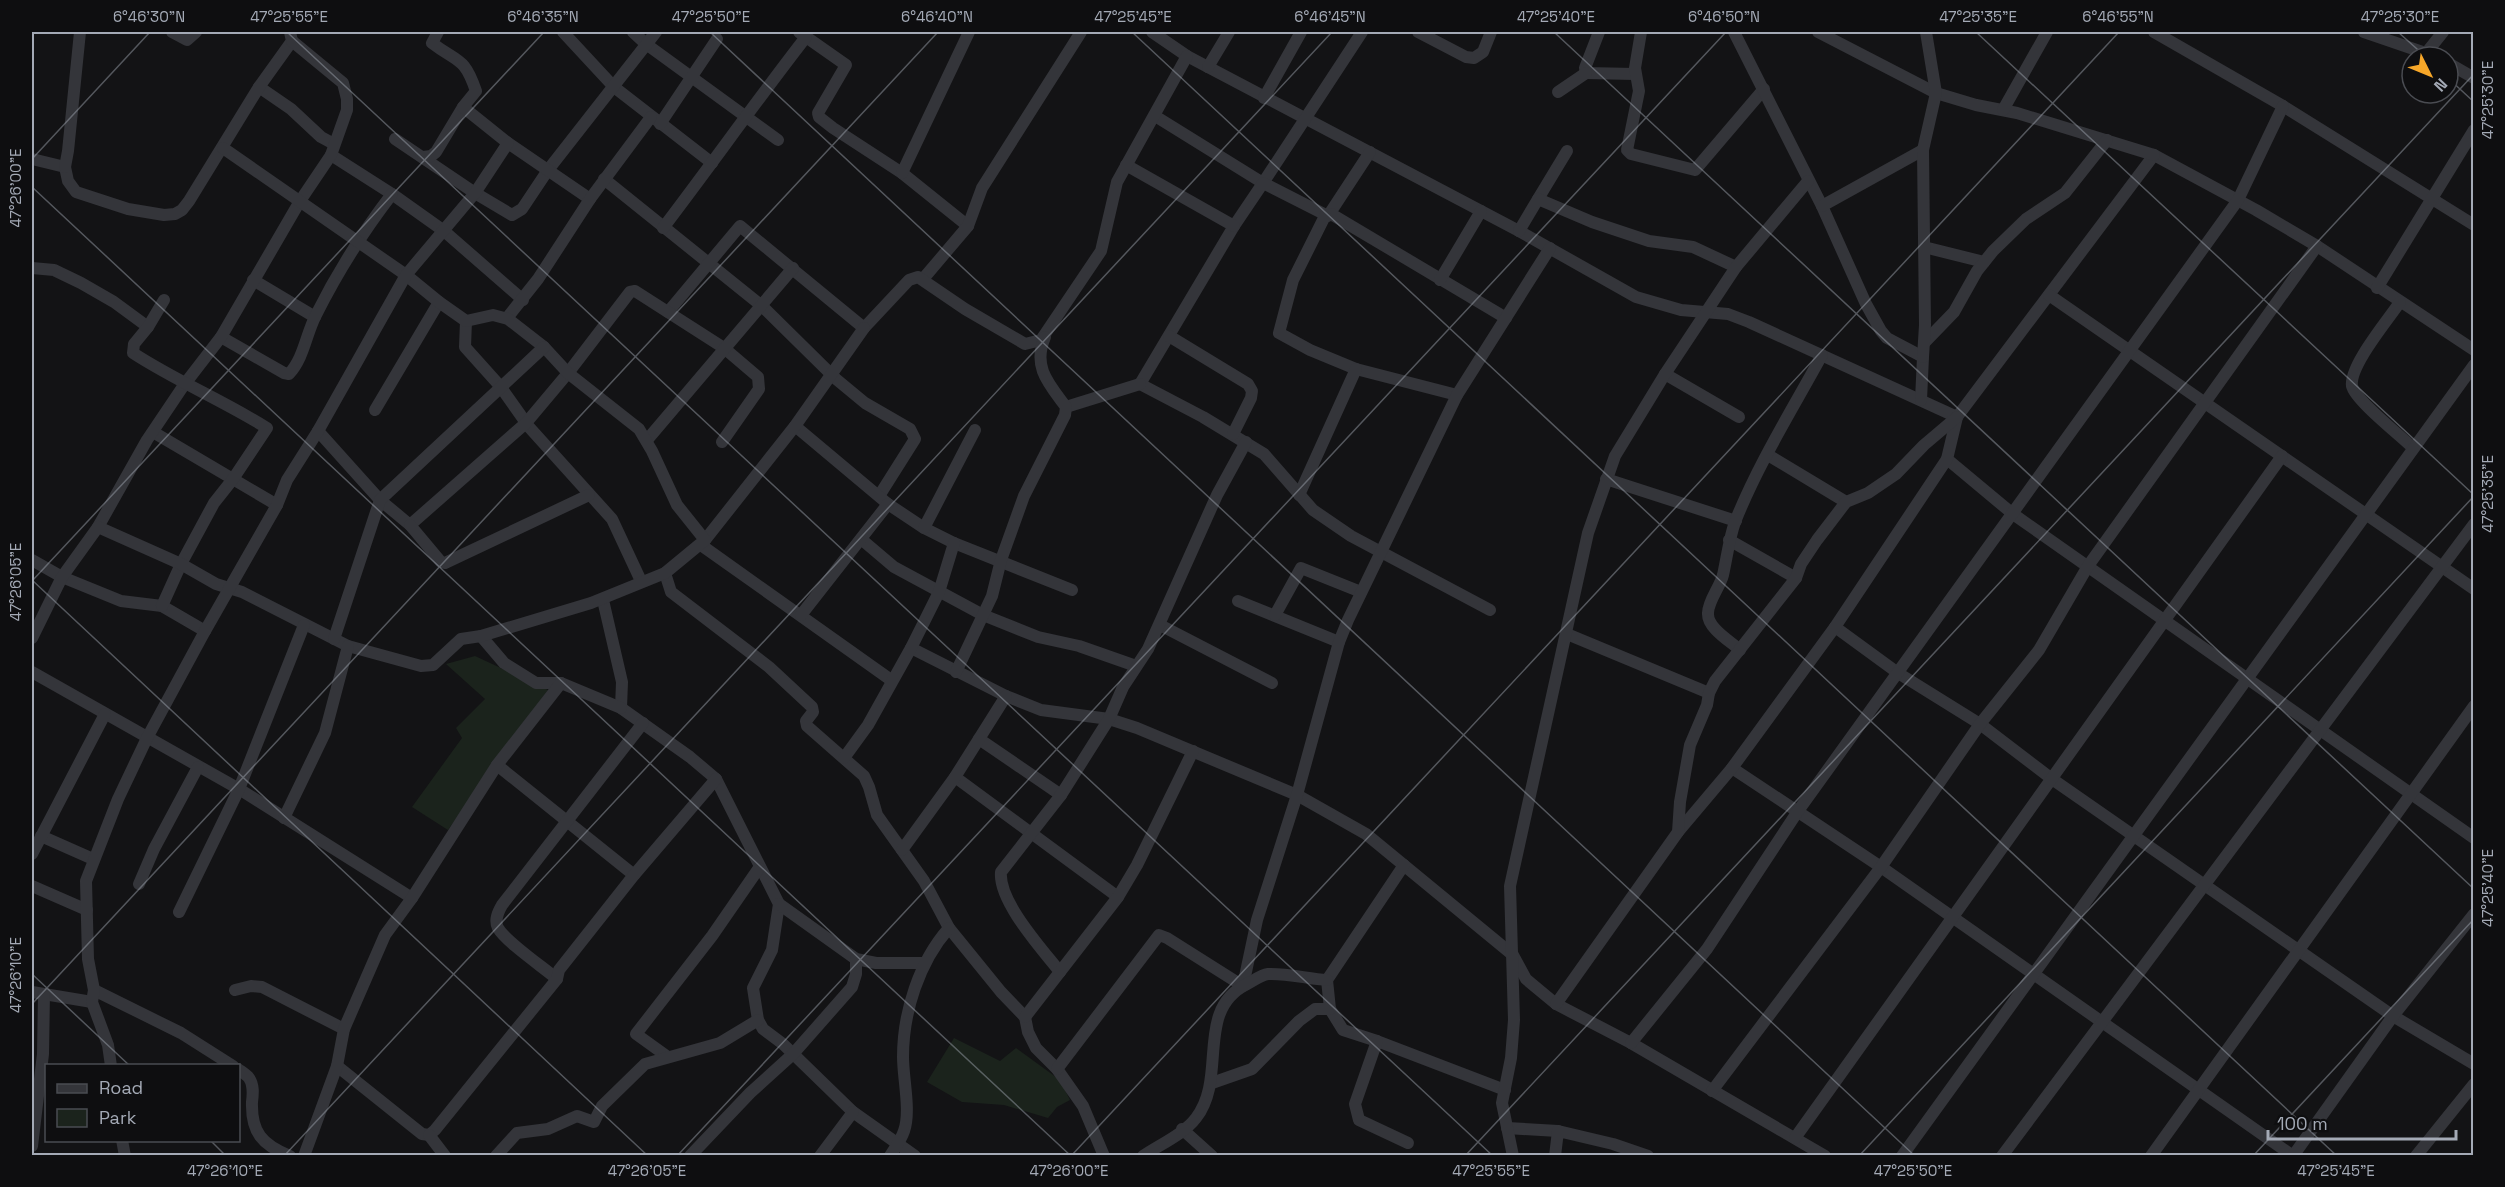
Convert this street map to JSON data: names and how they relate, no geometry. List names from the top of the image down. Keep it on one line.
{"legend":["Road","Park"],"scale_bar":"100 m","north":"bottom right","coordinates":["6°46'30\"N","47°25'55\"E","6°46'35\"N","47°25'50\"E","6°46'40\"N","47°25'45\"E","6°46'45\"N","47°25'40\"E","6°46'50\"N","47°25'35\"E","6°46'55\"N","47°25'30\"E","47°26'00\"E","47°26'05\"E","47°26'10\"E"]}
